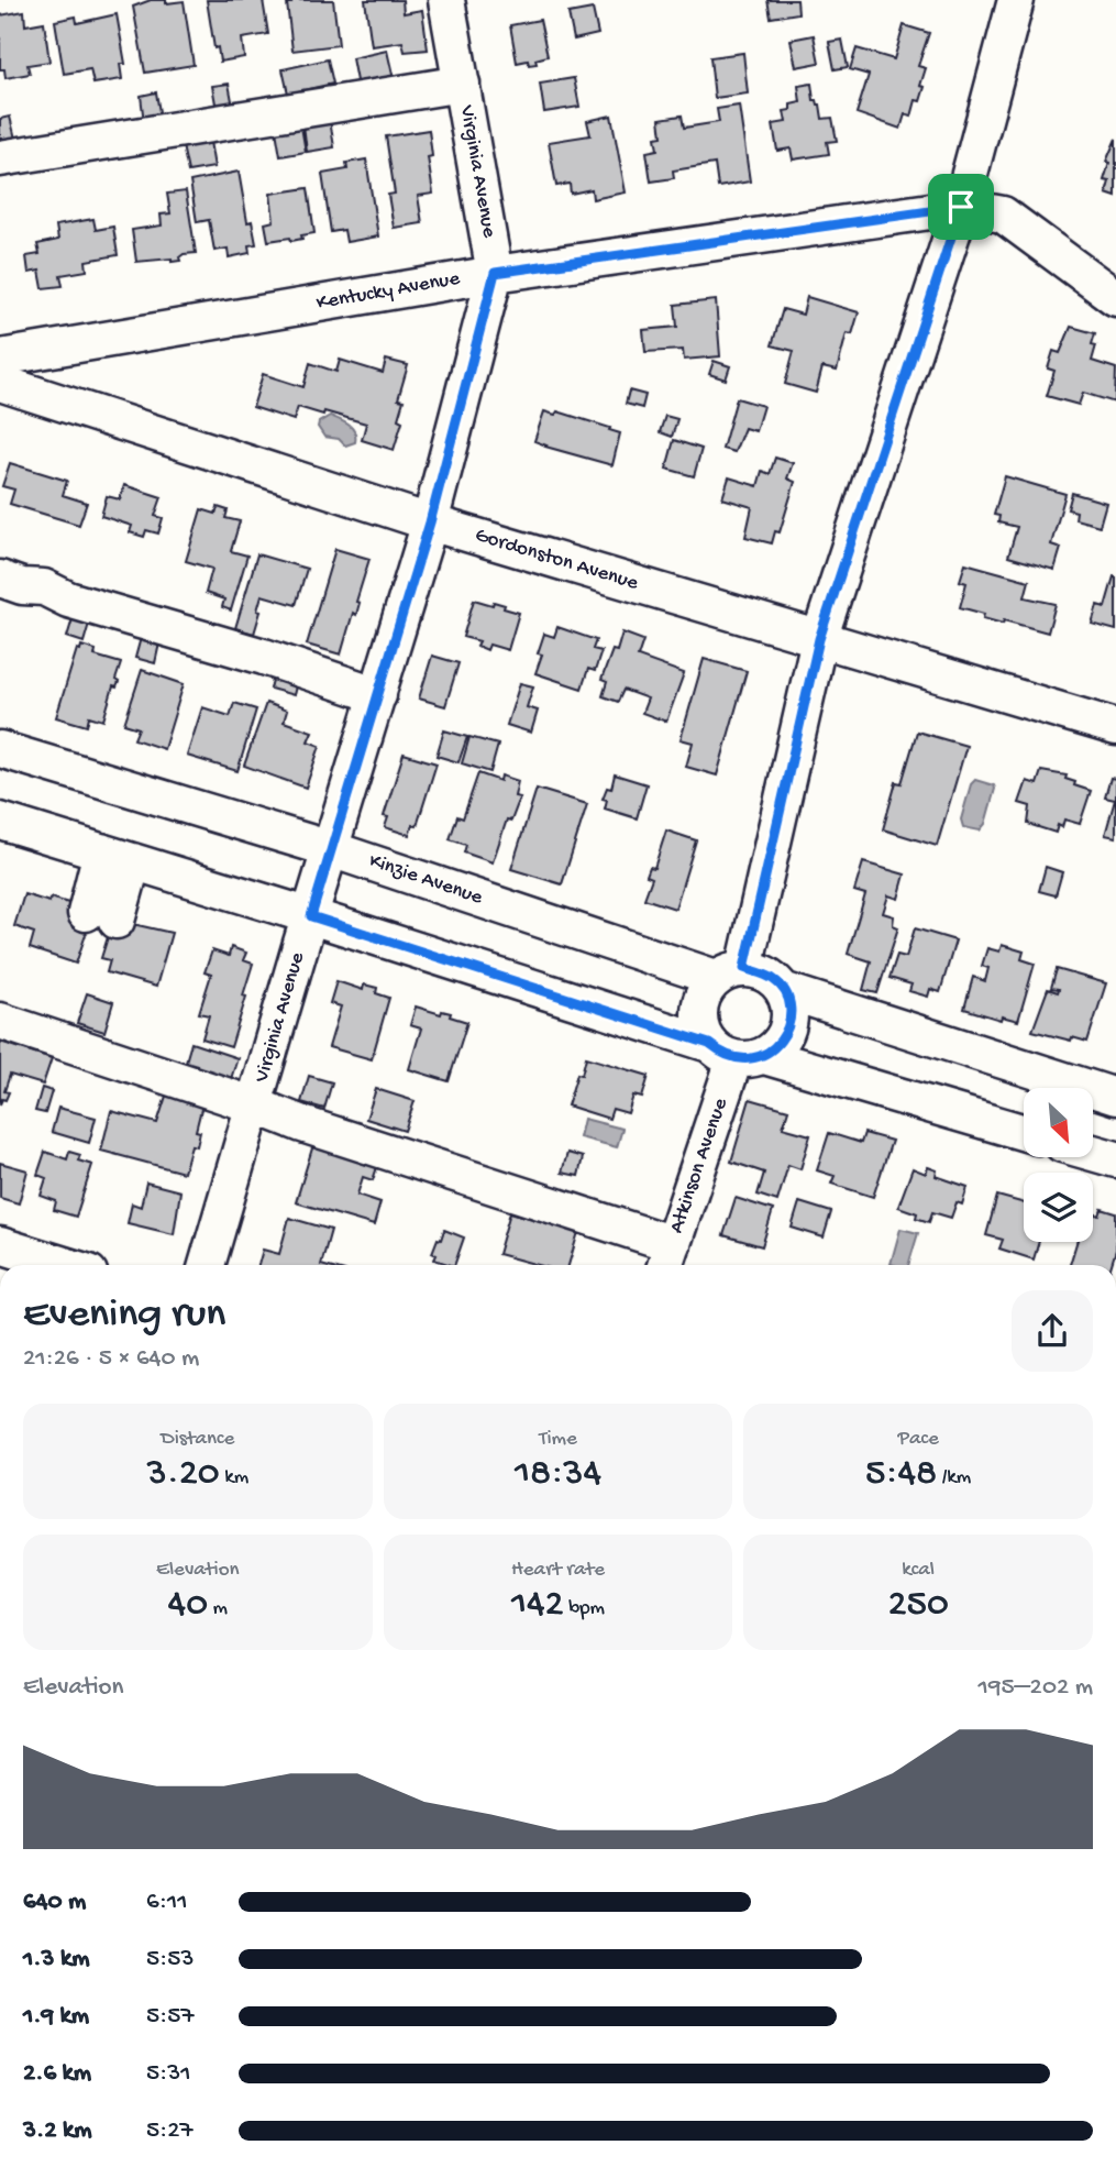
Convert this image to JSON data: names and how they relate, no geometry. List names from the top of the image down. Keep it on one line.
{"streets":{"street":["Virginia Avenue","Kentucky Avenue","Gordonston Avenue","Kinzie Avenue","Atkinson Avenue"]},"crossings":[["Virginia Avenue","Kentucky Avenue"],["Virginia Avenue","Gordonston Avenue"],["Virginia Avenue","Kinzie Avenue"],["Kinzie Avenue","Atkinson Avenue"]],"north":"bottom right","page":{"heading":["Evening run","21:26 · 5 × 640 m"],"stats":[["Distance","3.20 km"],["Time","18:34"],["Pace","5:48 /km"],["Elevation","40 m"],["Heart rate","142 bpm"],["kcal","250"]],"chart":["Elevation","195–202 m"],"list":[{"name":"640 m","note":"6:11"},{"name":"1.3 km","note":"5:53"},{"name":"1.9 km","note":"5:57"},{"name":"2.6 km","note":"5:31"},{"name":"3.2 km","note":"5:27"}]}}
